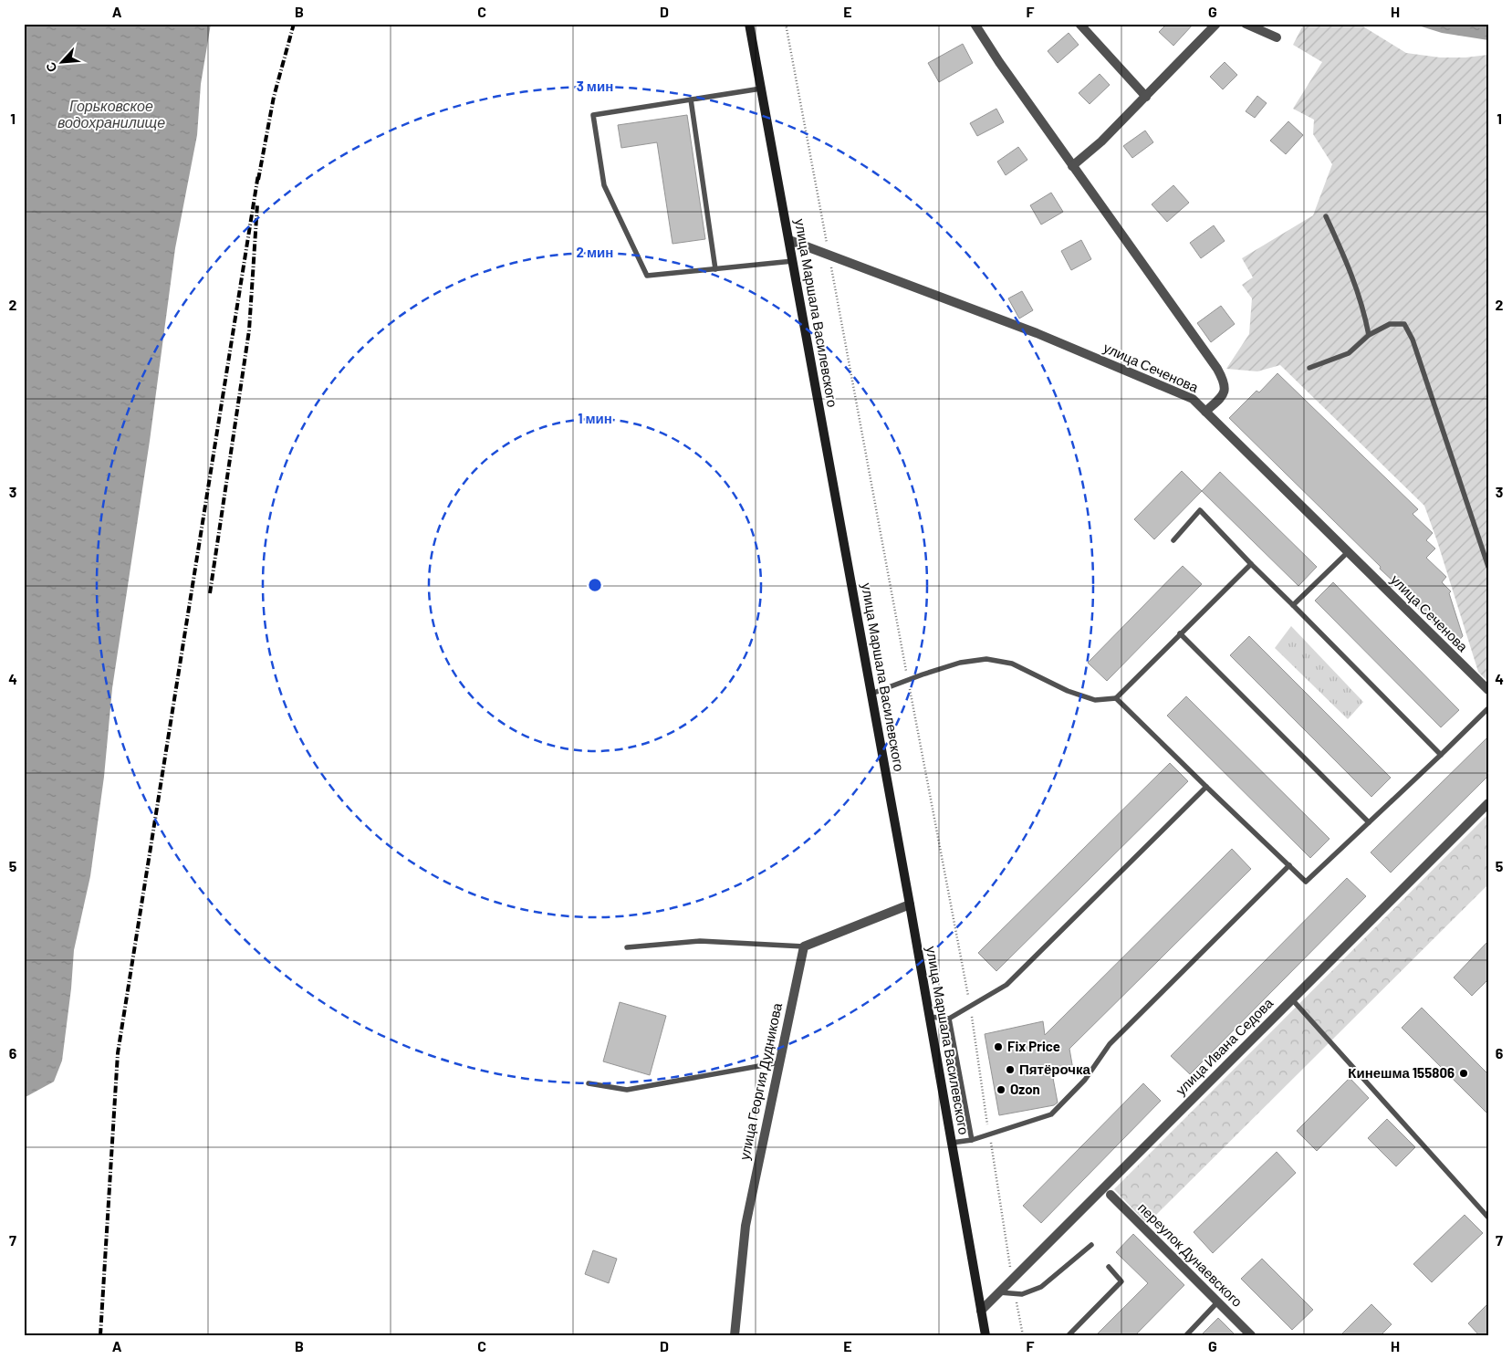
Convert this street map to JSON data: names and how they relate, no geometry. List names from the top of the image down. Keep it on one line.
{"streets":{"street":["улица Маршала Василевского","улица Сеченова","улица Ивана Седова","улица Георгия Дудникова","переулок Дунаевского"]},"crossings":[["улица Маршала Василевского","улица Сеченова"],["улица Маршала Василевского","улица Ивана Седова"]],"water":["Горьковское водохранилище"],"places":["Fix Price","Пятёрочка","Кинешма 155806","Ozon"],"north":"bottom left","grid":{"columns":["A","B","C","D","E","F","G","H"],"rows":["1","2","3","4","5","6","7"]},"rings":["3 мин","2 мин","1 мин"]}
